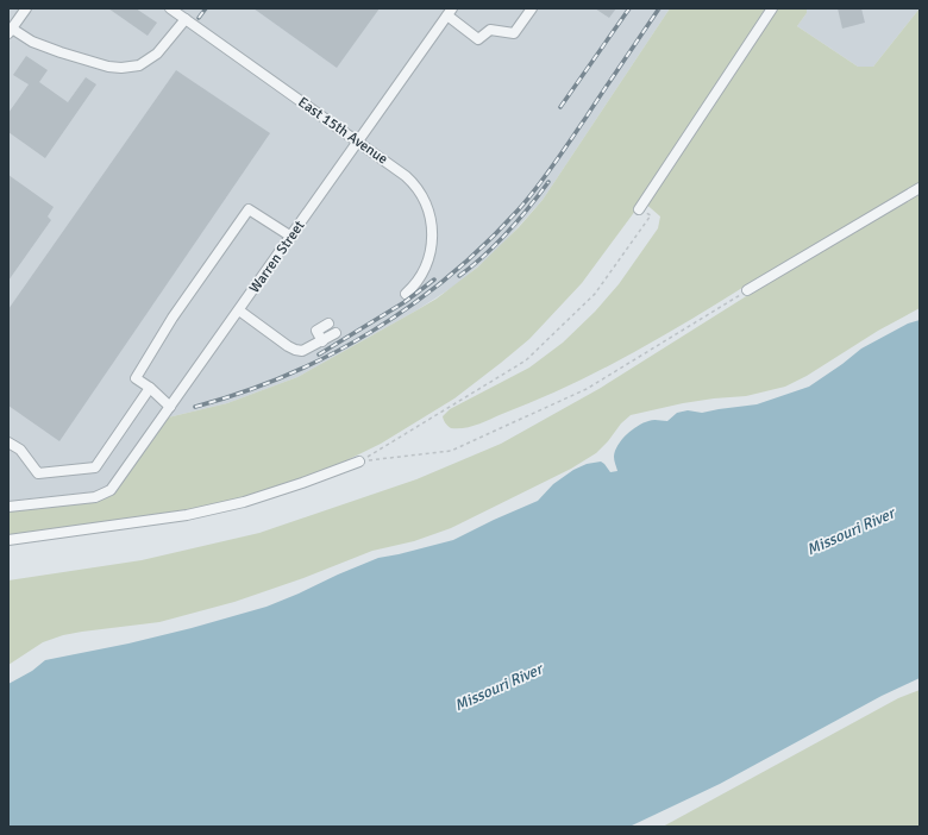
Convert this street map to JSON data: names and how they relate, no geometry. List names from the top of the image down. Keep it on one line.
{"streets":{"street":["East 15th Avenue","Warren Street"]},"crossings":[["East 15th Avenue","Warren Street"]],"water":["Missouri River"]}
